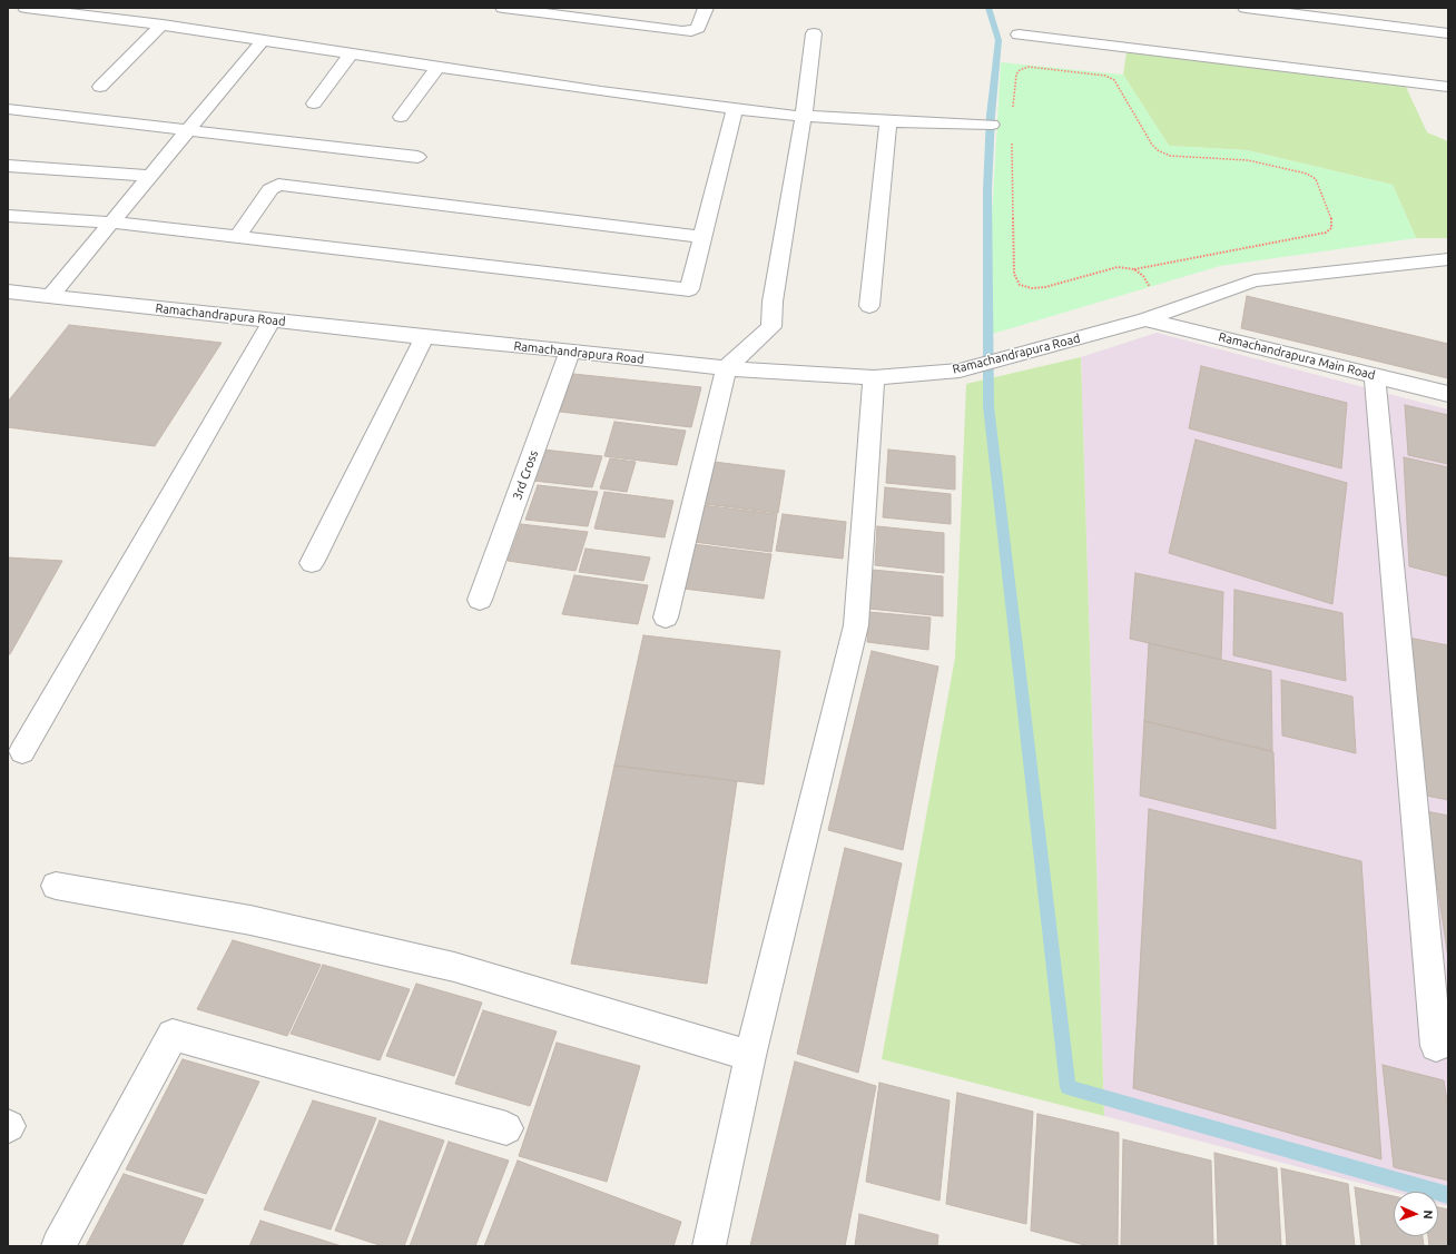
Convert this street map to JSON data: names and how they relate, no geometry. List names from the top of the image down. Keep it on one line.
{"streets":{"street":["Ramachandrapura Road","Ramachandrapura Main Road","3rd Cross"]},"crossings":[["Ramachandrapura Road","Ramachandrapura Main Road"],["Ramachandrapura Road","3rd Cross"]],"north":"right"}
